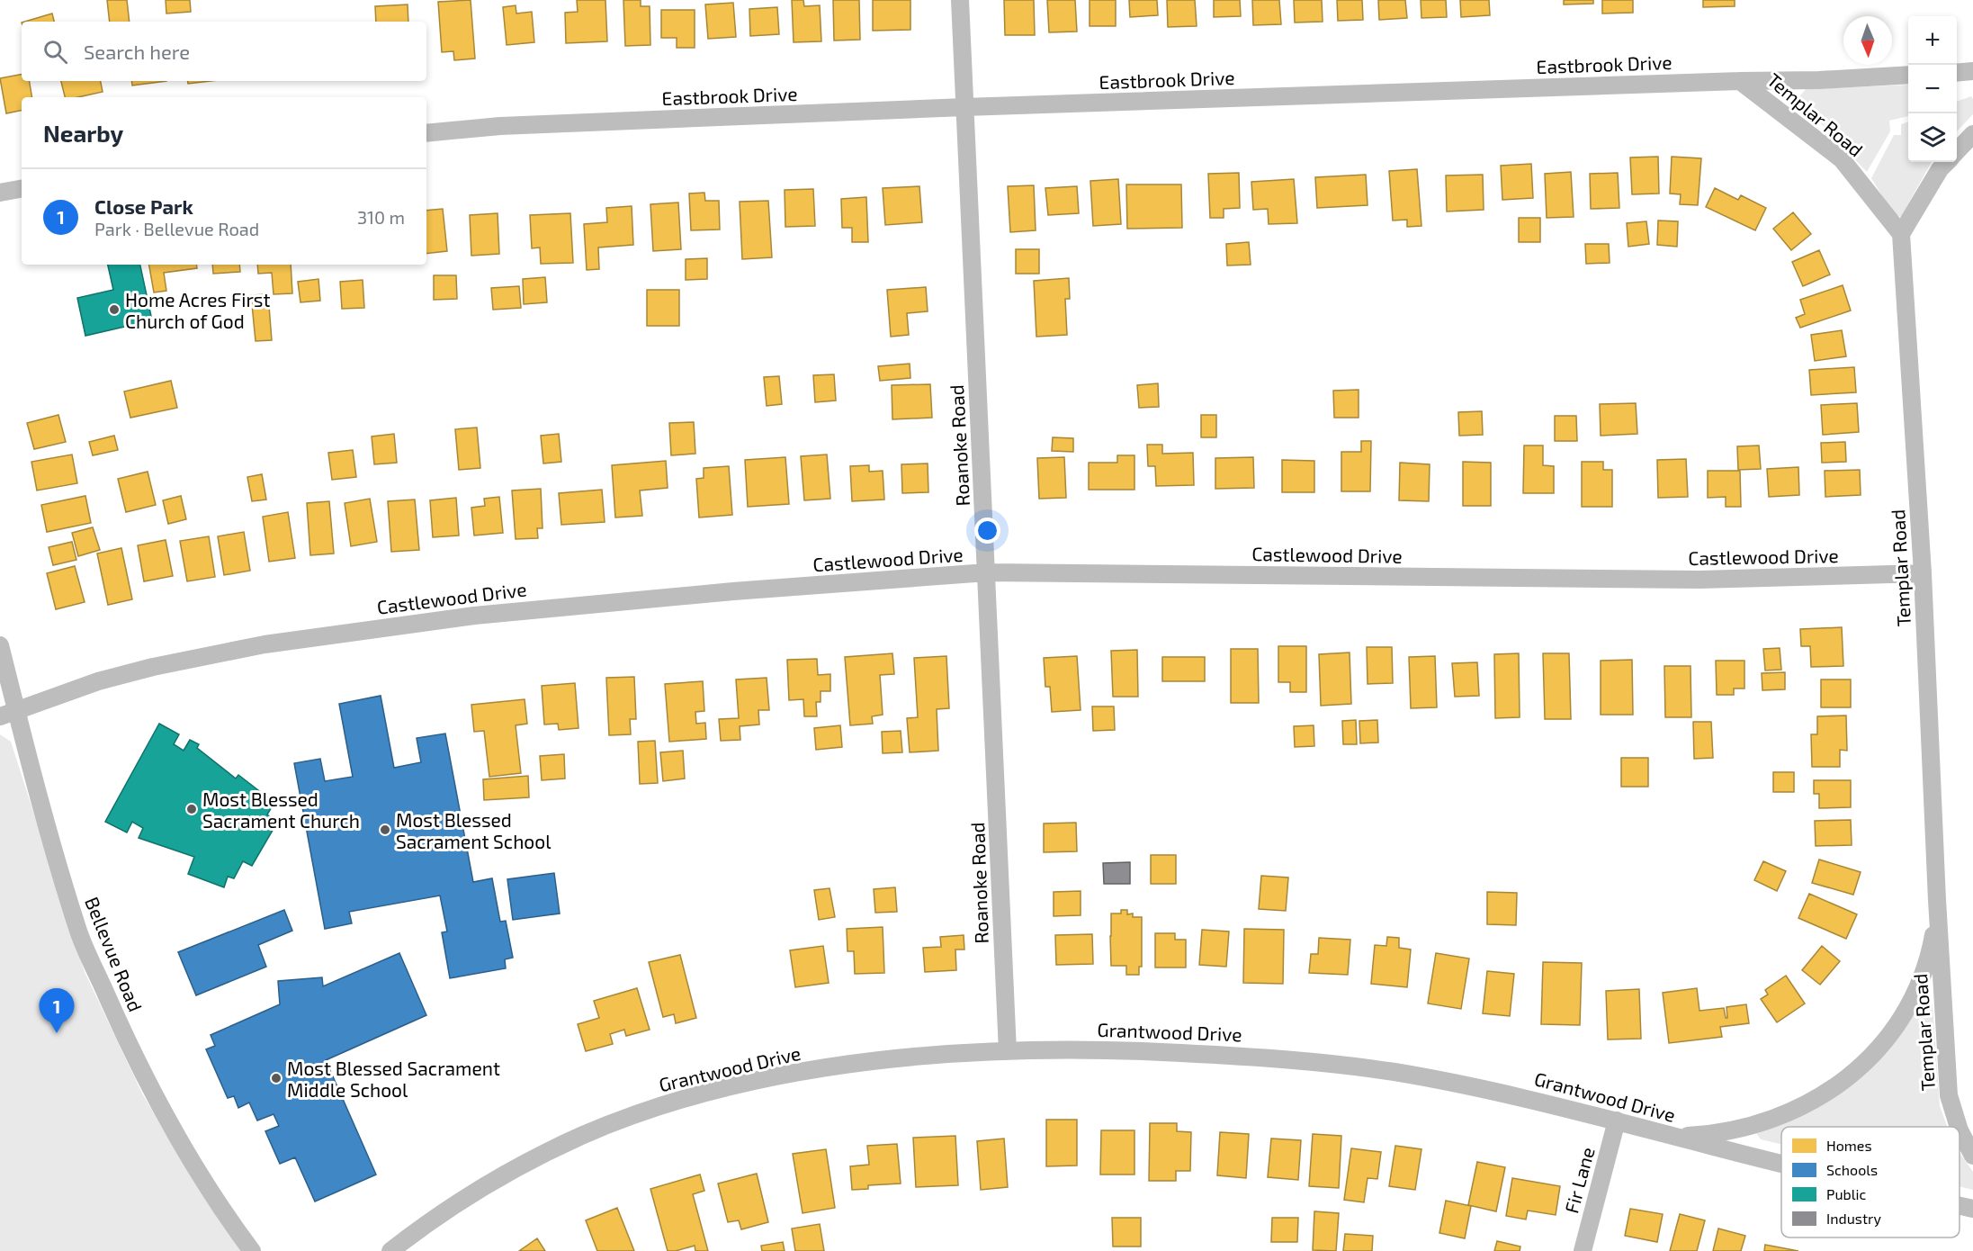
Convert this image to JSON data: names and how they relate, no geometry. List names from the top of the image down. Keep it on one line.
{"streets":{"street":["Eastbrook Drive","Templar Road","Roanoke Road","Castlewood Drive","Bellevue Road","Grantwood Drive","Fir Lane"]},"crossings":[["Eastbrook Drive","Templar Road"],["Eastbrook Drive","Roanoke Road"],["Templar Road","Castlewood Drive"],["Templar Road","Grantwood Drive"],["Roanoke Road","Castlewood Drive"],["Roanoke Road","Grantwood Drive"],["Castlewood Drive","Bellevue Road"],["Grantwood Drive","Fir Lane"]],"places":["Home Acres First Church of God","Most Blessed Sacrament Church","Most Blessed Sacrament School","Most Blessed Sacrament Middle School"],"legend":["Homes","Schools","Public","Industry"],"north":"bottom","page":{"map_buttons":["+","−"],"search":"Search here","heading":"Nearby","list":[{"mark":"1","name":"Close Park","note":"Park · Bellevue Road","value":"310 m"}],"pins":"1"}}
